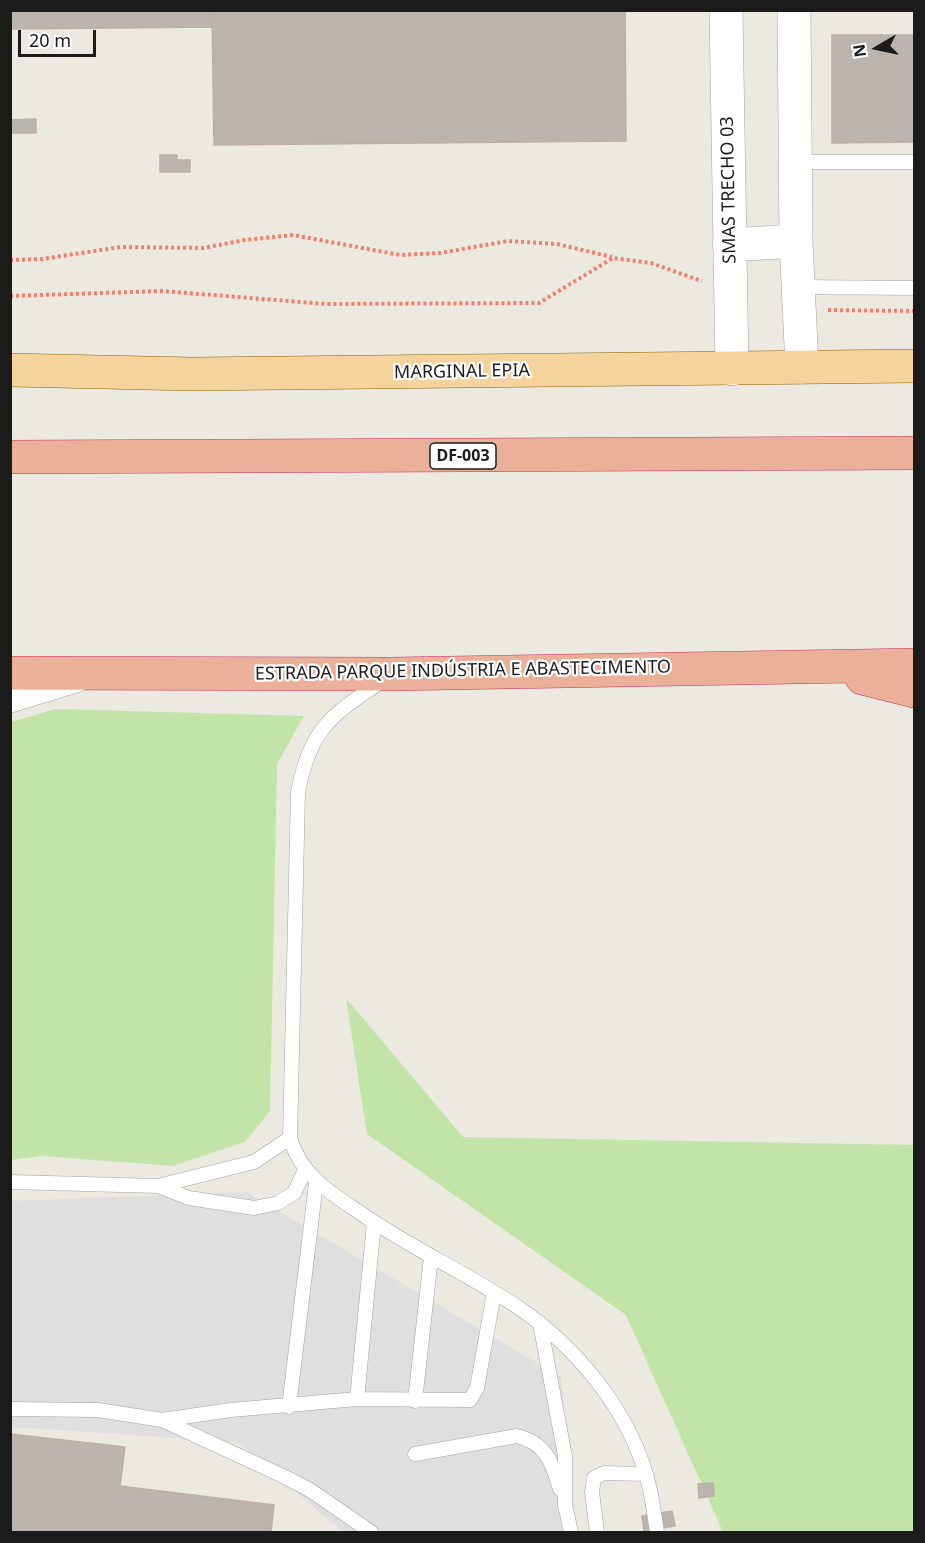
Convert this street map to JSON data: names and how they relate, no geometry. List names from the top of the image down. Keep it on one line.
{"streets":{"highway":["DF-003","ESTRADA PARQUE INDÚSTRIA E ABASTECIMENTO"],"main road":["MARGINAL EPIA"],"street":["SMAS TRECHO 03"]},"crossings":[["SMAS TRECHO 03","MARGINAL EPIA"]],"scale_bar":"20 m","north":"left"}
